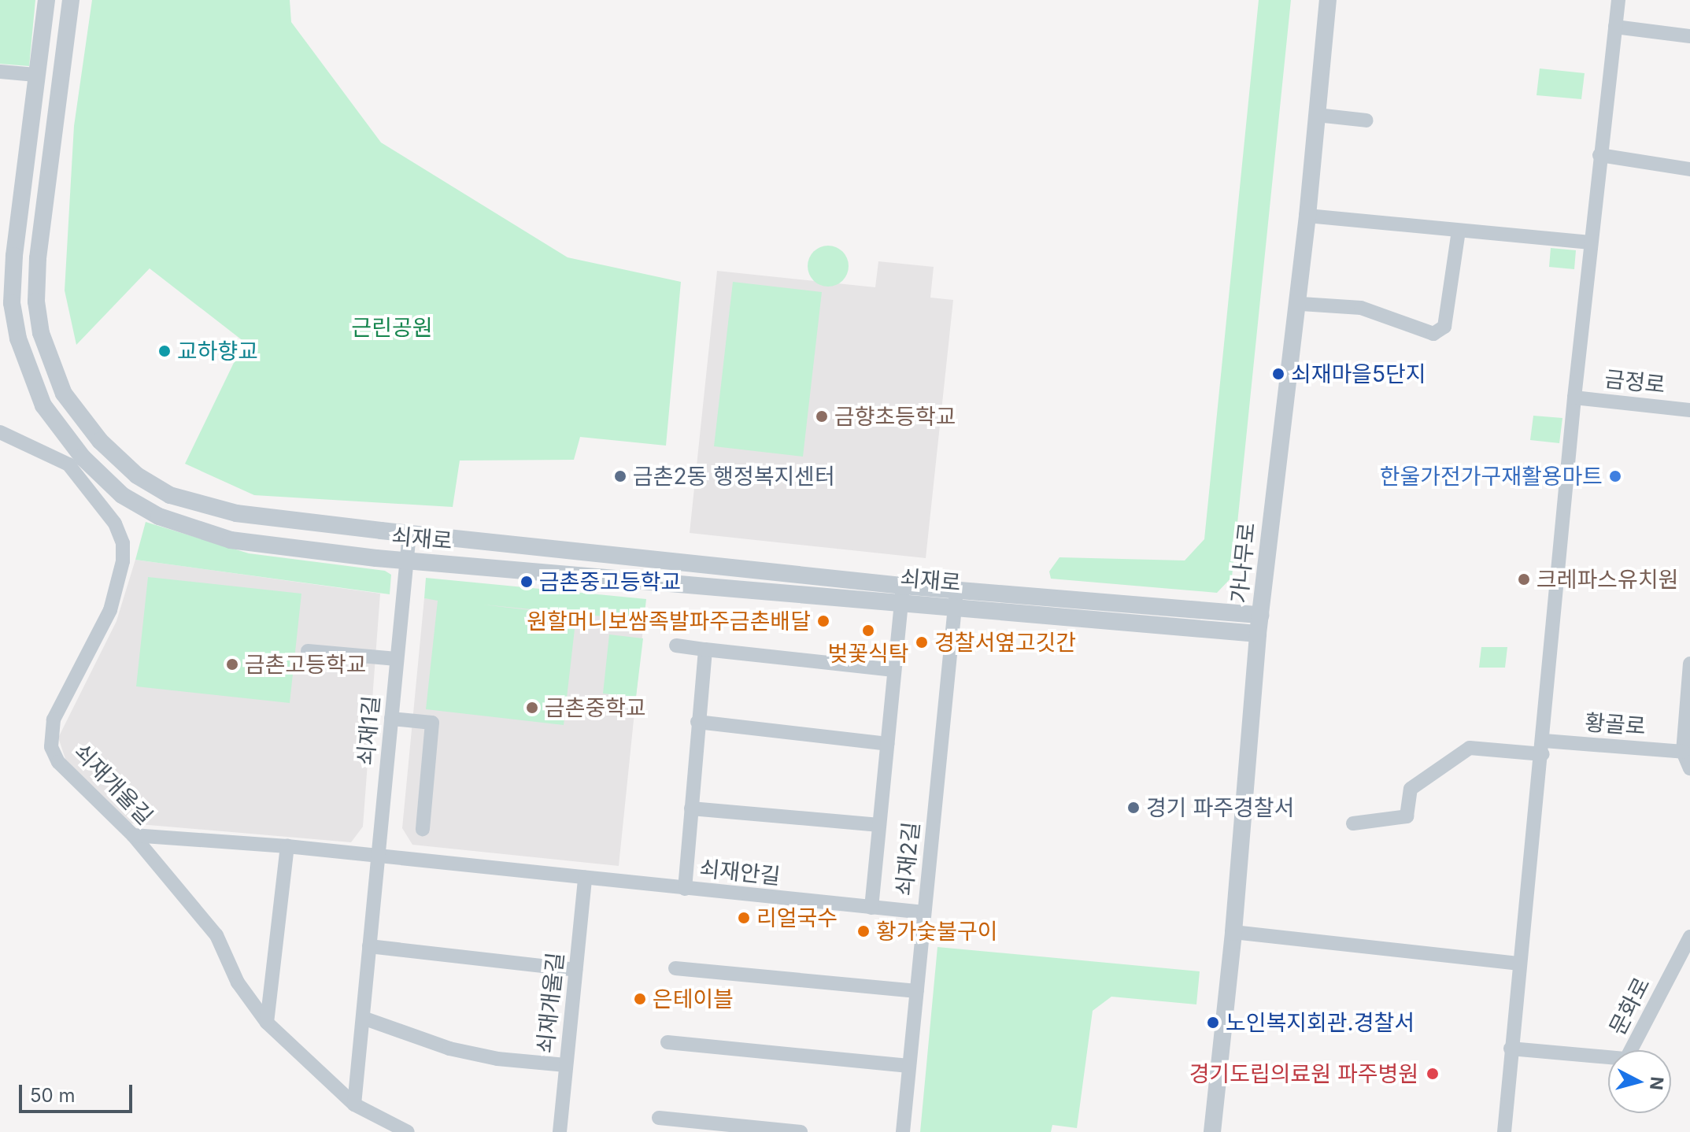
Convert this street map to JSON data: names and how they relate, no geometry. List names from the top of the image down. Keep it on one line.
{"streets":{"street":["금정로","쇠재로","가나무로","황골로","쇠재1길","쇠재개울길","쇠재2길","쇠재안길","문화로"]},"crossings":[["쇠재로","가나무로"],["쇠재로","쇠재1길"],["쇠재로","쇠재2길"],["쇠재1길","쇠재개울길"],["쇠재2길","쇠재안길"]],"parks":["근린공원"],"places":["교하향교","쇠재마을5단지","금향초등학교","금촌2동 행정복지센터","한울가전가구재활용마트","크레파스유치원","금촌중고등학교","원할머니보쌈족발파주금촌배달","벚꽃식탁","경찰서옆고깃간","금촌고등학교","금촌중학교","경기 파주경찰서","리얼국수","황가숯불구이","은테이블","노인복지회관.경찰서","경기도립의료원 파주병원"],"scale_bar":"50 m","north":"right"}
